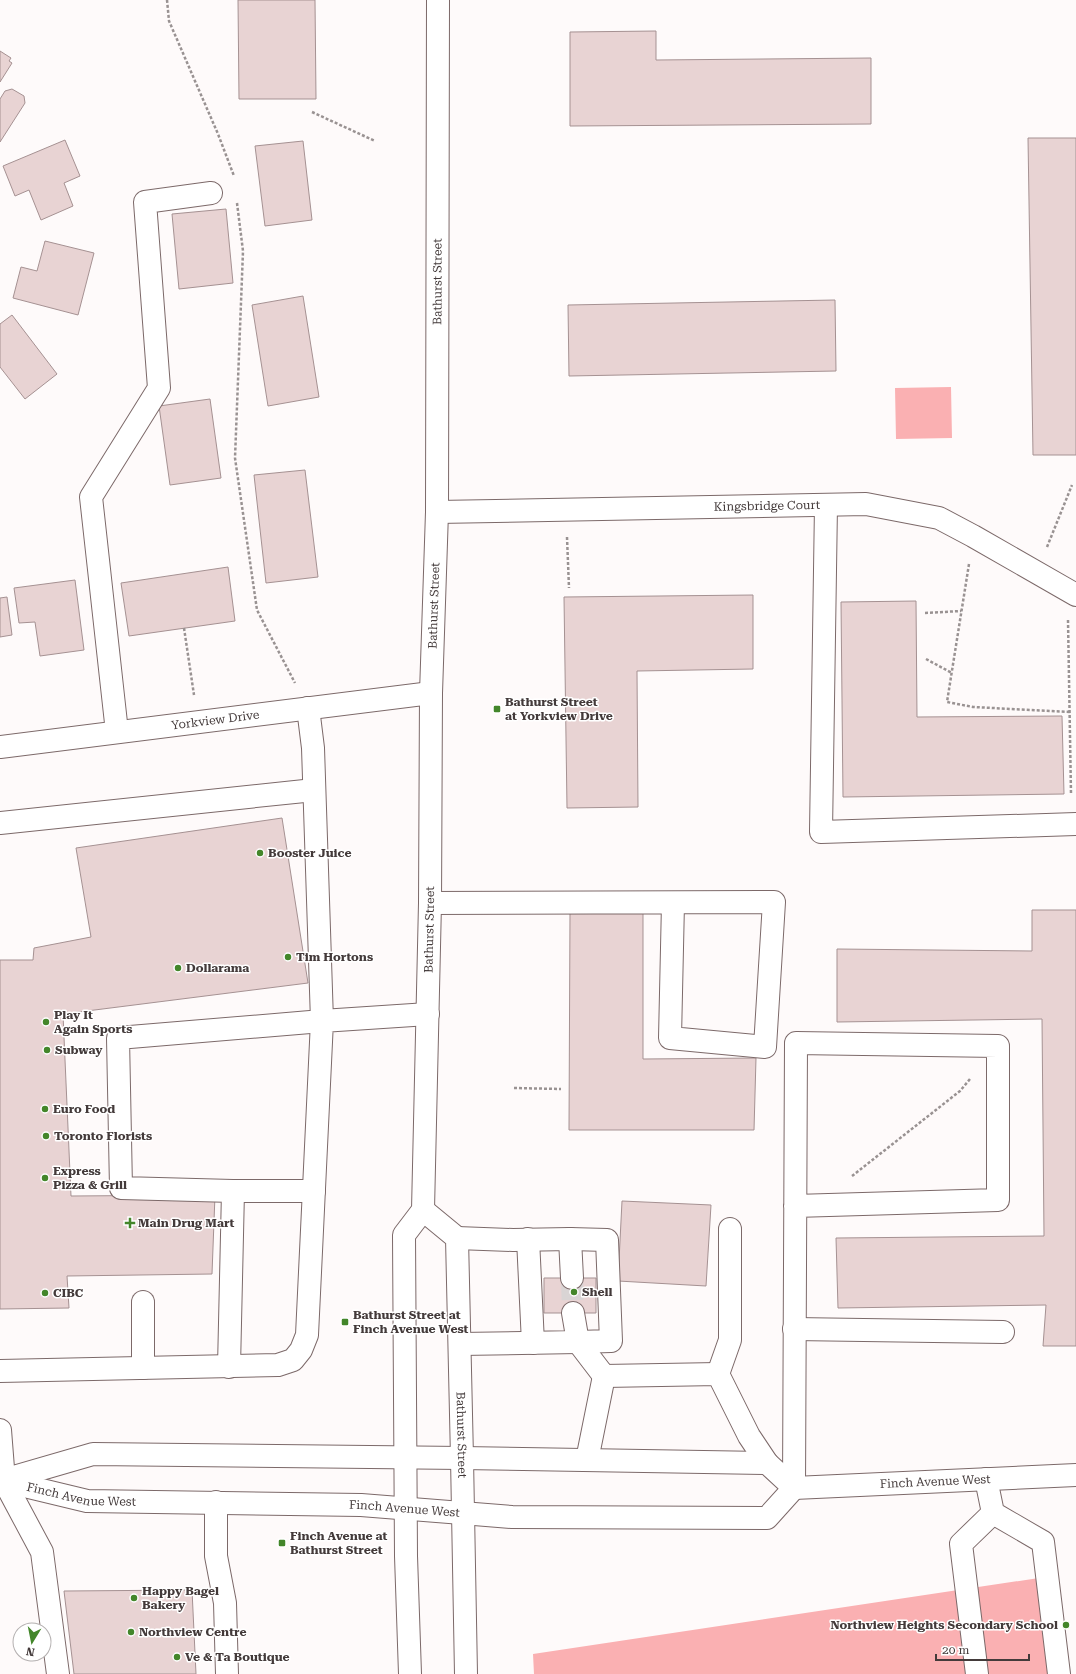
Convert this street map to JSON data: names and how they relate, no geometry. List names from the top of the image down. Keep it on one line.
{"streets":{"main road":["Bathurst Street","Kingsbridge Court","Yorkview Drive","Finch Avenue West"]},"crossings":[["Bathurst Street","Kingsbridge Court"],["Bathurst Street","Yorkview Drive"],["Bathurst Street","Finch Avenue West"]],"places":{"transit":["Bathurst Street at Yorkview Drive","Bathurst Street at Finch Avenue West","Finch Avenue at Bathurst Street"],"other":["Booster Juice","Tim Hortons","Dollarama","Play It Again Sports","Subway","Euro Food","Toronto Florists","Express Pizza & Grill","Shell","CIBC","Happy Bagel Bakery","Northview Heights Secondary School","Northview Centre","Ve & Ta Boutique"],"health":["Main Drug Mart"]},"scale_bar":"20 m","north":"bottom"}
